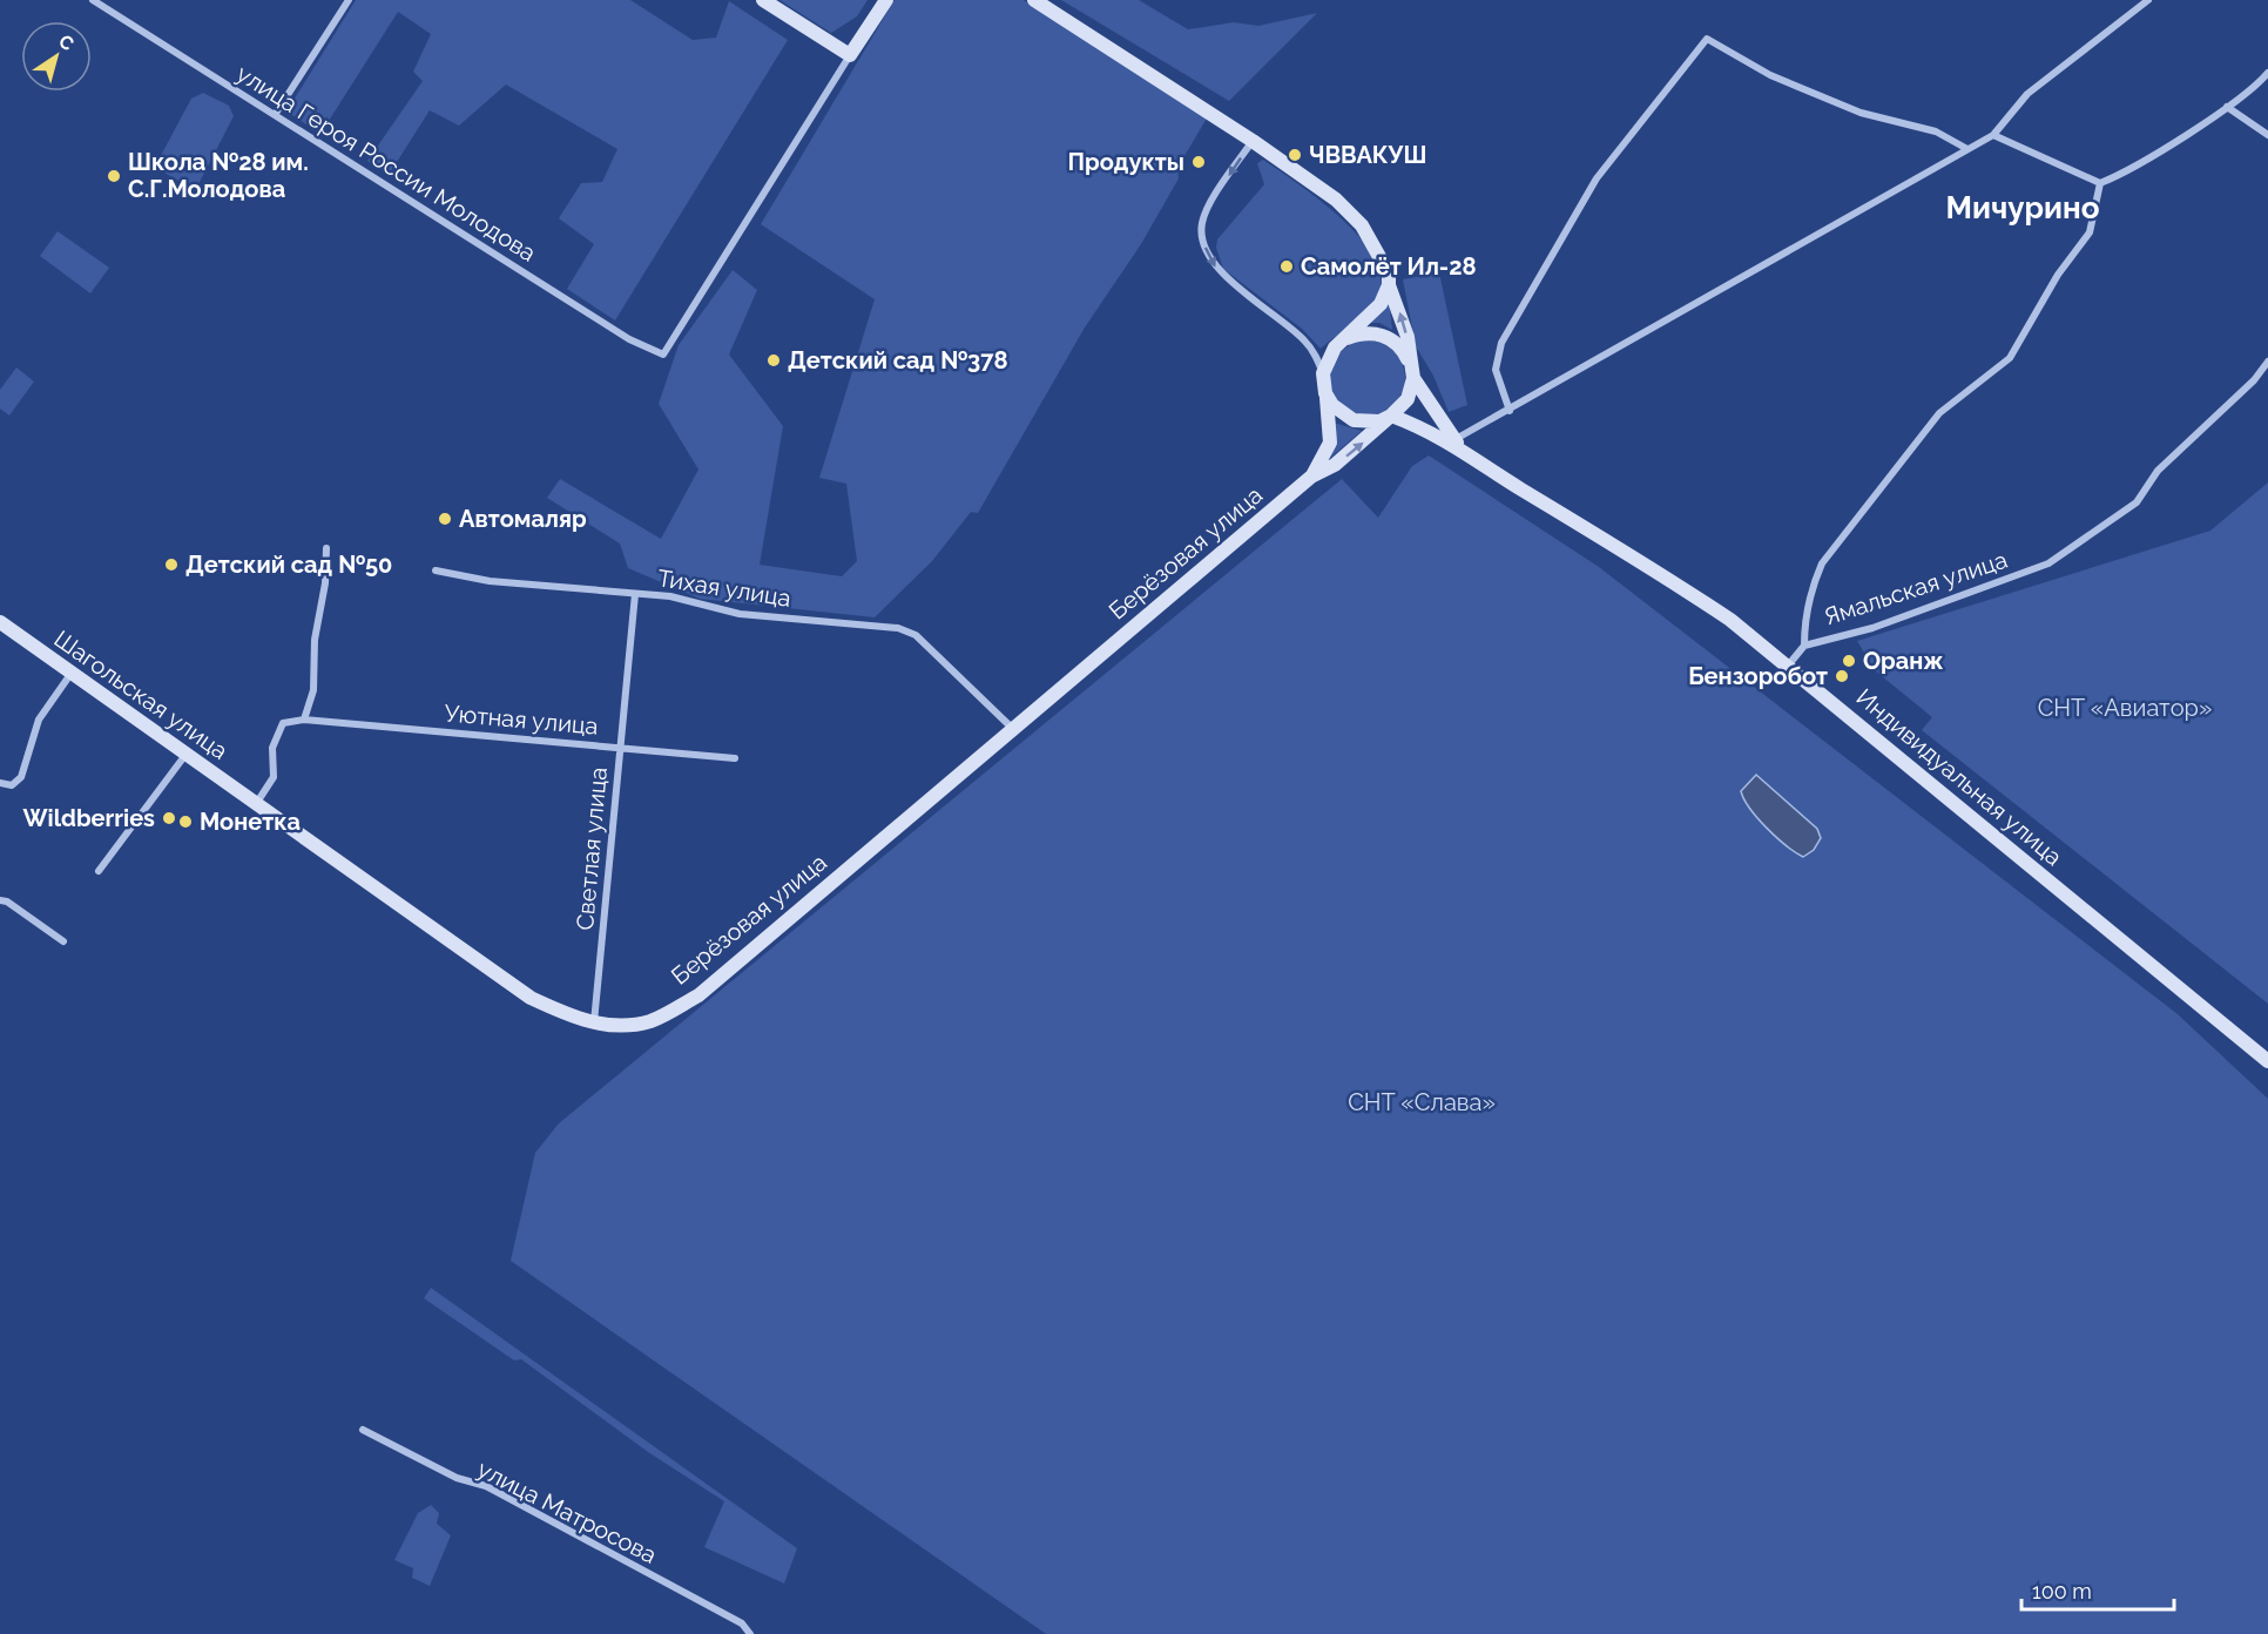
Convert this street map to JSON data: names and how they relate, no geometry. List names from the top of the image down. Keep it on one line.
{"streets":{"main road":["Берёзовая улица","Шагольская улица","Индивидуальная улица"],"street":["улица Героя России Молодова","Тихая улица","Ямальская улица","Уютная улица","Светлая улица","улица Матросова"]},"crossings":[["Берёзовая улица","Тихая улица"],["Берёзовая улица","Шагольская улица"],["Берёзовая улица","Индивидуальная улица"],["Берёзовая улица","Светлая улица"],["Тихая улица","Светлая улица"],["Уютная улица","Светлая улица"]],"districts":["Мичурино"],"parks":["СНТ «Авиатор»","СНТ «Слава»"],"places":["ЧВВАКУШ","Продукты","Школа №28 им. С.Г.Молодова","Самолёт Ил-28","Детский сад №378","Автомаляр","Детский сад №50","Оранж","Бензоробот","Wildberries","Монетка"],"scale_bar":"100 m","north":"top right"}
